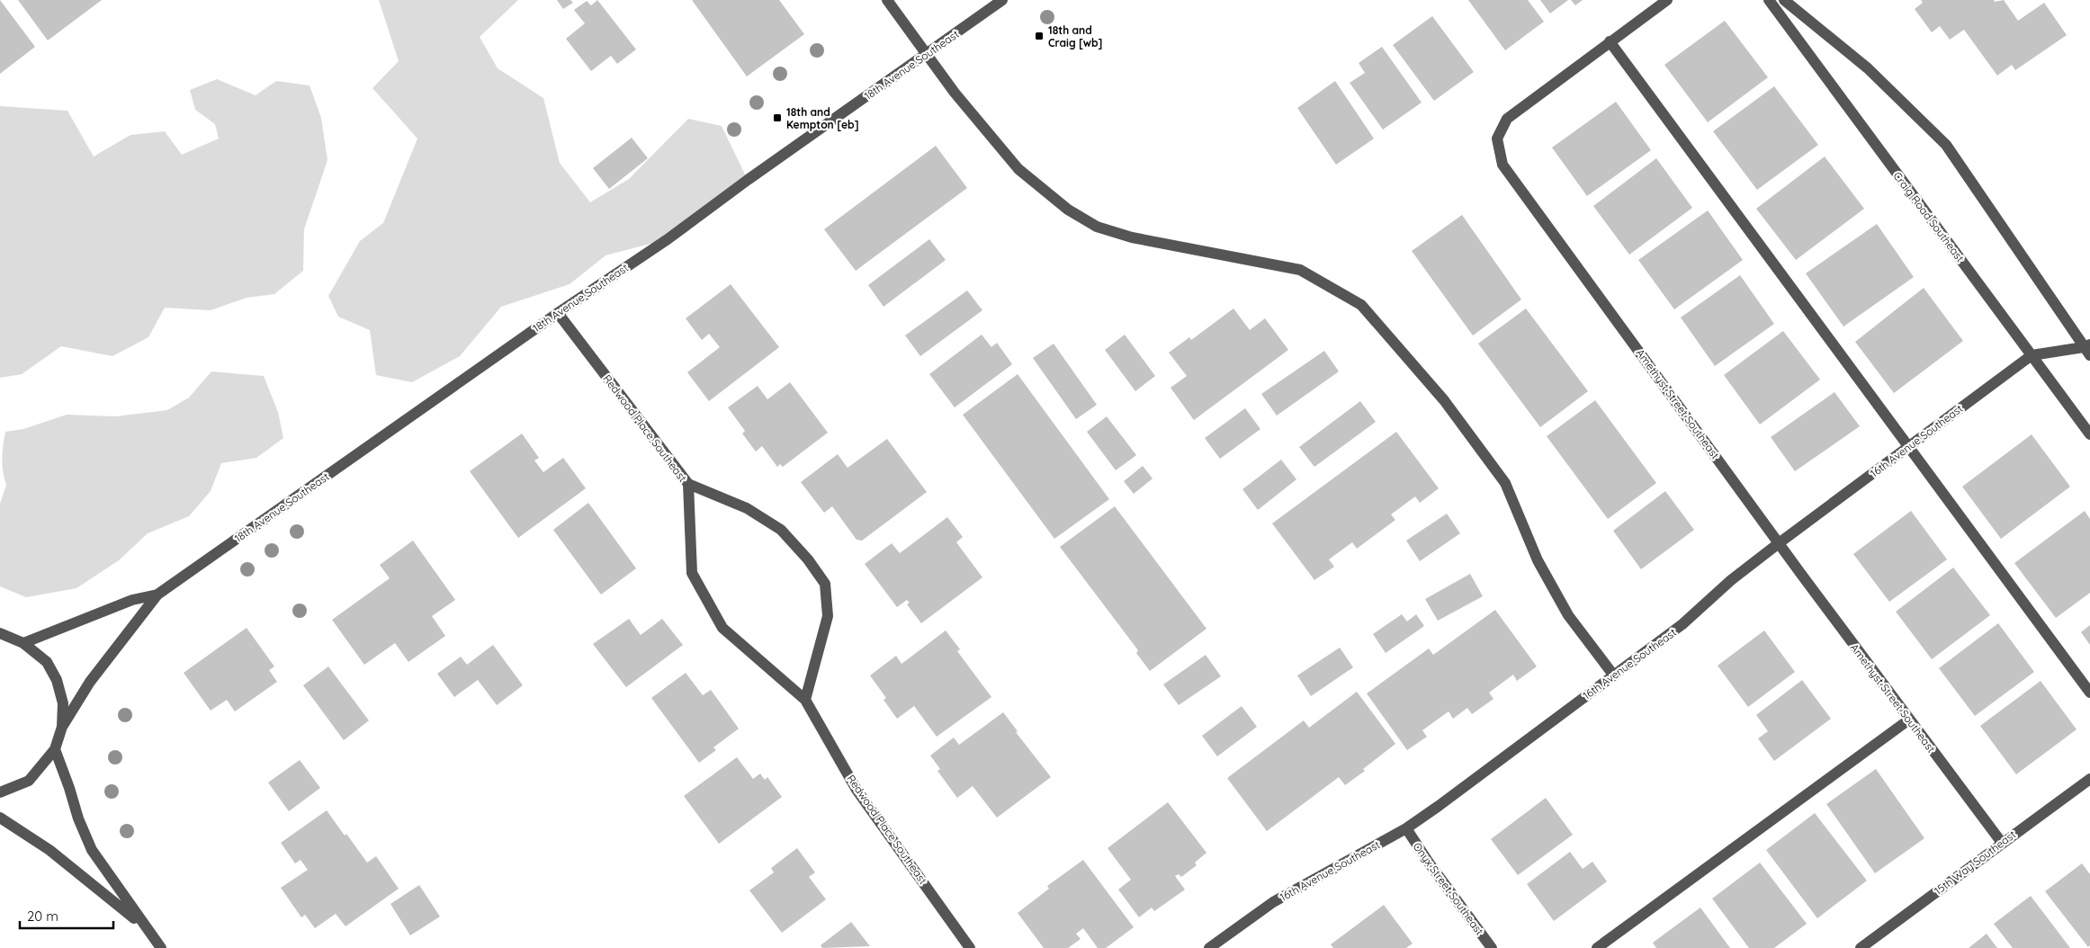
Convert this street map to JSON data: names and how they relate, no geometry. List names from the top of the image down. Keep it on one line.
{"streets":{"street":["18th Avenue Southeast","Craig Road Southeast","Amethyst Street Southeast","Redwood Place Southeast","16th Avenue Southeast","15th Way Southeast","Onyx Street Southeast"]},"crossings":[["18th Avenue Southeast","Redwood Place Southeast"],["Craig Road Southeast","16th Avenue Southeast"],["Amethyst Street Southeast","16th Avenue Southeast"],["Amethyst Street Southeast","15th Way Southeast"],["16th Avenue Southeast","Onyx Street Southeast"]],"places":{"transit":["18th and Craig [wb]","18th and Kempton [eb]"]},"scale_bar":"20 m"}
